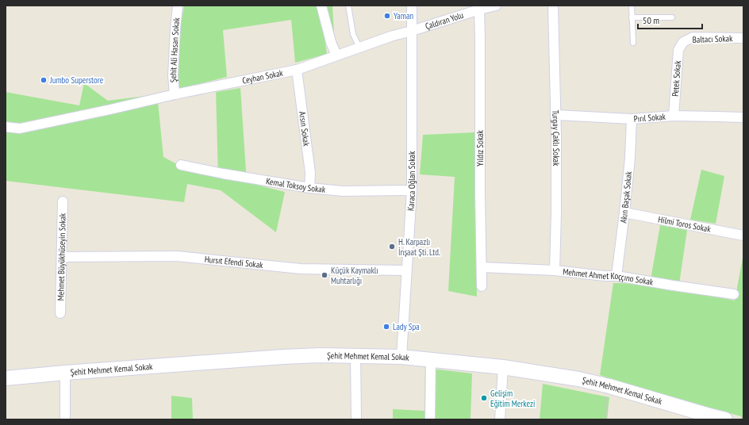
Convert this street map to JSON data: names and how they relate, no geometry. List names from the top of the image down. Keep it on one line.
{"streets":{"street":["Çaldıran Yolu","Baltacı Sokak","Şehit Ali Hasan Sokak","Ceyhan Sokak","Petek Sokak","Pırıl Sokak","Arsın Sokak","Turgay Çaklı Sokak","Yıldız Sokak","Karaca Oğlan Sokak","Kemal Toksoy Sokak","Akın Başak Sokak","Hilmi Toros Sokak","Mehmet Büyükhüseyin Sokak","Hursıt Efendi Sokak","Mehmet Ahmet Koççıno Sokak","Şehit Mehmet Kemal Sokak"]},"crossings":[["Çaldıran Yolu","Ceyhan Sokak"],["Çaldıran Yolu","Yıldız Sokak"],["Çaldıran Yolu","Karaca Oğlan Sokak"],["Baltacı Sokak","Petek Sokak"],["Şehit Ali Hasan Sokak","Ceyhan Sokak"],["Ceyhan Sokak","Arsın Sokak"],["Ceyhan Sokak","Karaca Oğlan Sokak"],["Petek Sokak","Pırıl Sokak"],["Pırıl Sokak","Turgay Çaklı Sokak"],["Pırıl Sokak","Akın Başak Sokak"],["Arsın Sokak","Kemal Toksoy Sokak"],["Turgay Çaklı Sokak","Mehmet Ahmet Koççıno Sokak"],["Yıldız Sokak","Mehmet Ahmet Koççıno Sokak"],["Karaca Oğlan Sokak","Kemal Toksoy Sokak"],["Karaca Oğlan Sokak","Hursıt Efendi Sokak"],["Karaca Oğlan Sokak","Şehit Mehmet Kemal Sokak"],["Akın Başak Sokak","Hilmi Toros Sokak"],["Akın Başak Sokak","Mehmet Ahmet Koççıno Sokak"],["Mehmet Büyükhüseyin Sokak","Hursıt Efendi Sokak"]],"places":["Yaman","Jumbo Superstore","H. Karpazlı İnşaat Şti. Ltd.","Küçük Kaymaklı Muhtarlığı","Lady Spa","Gelişim Eğitim Merkezi"],"scale_bar":"50 m"}
